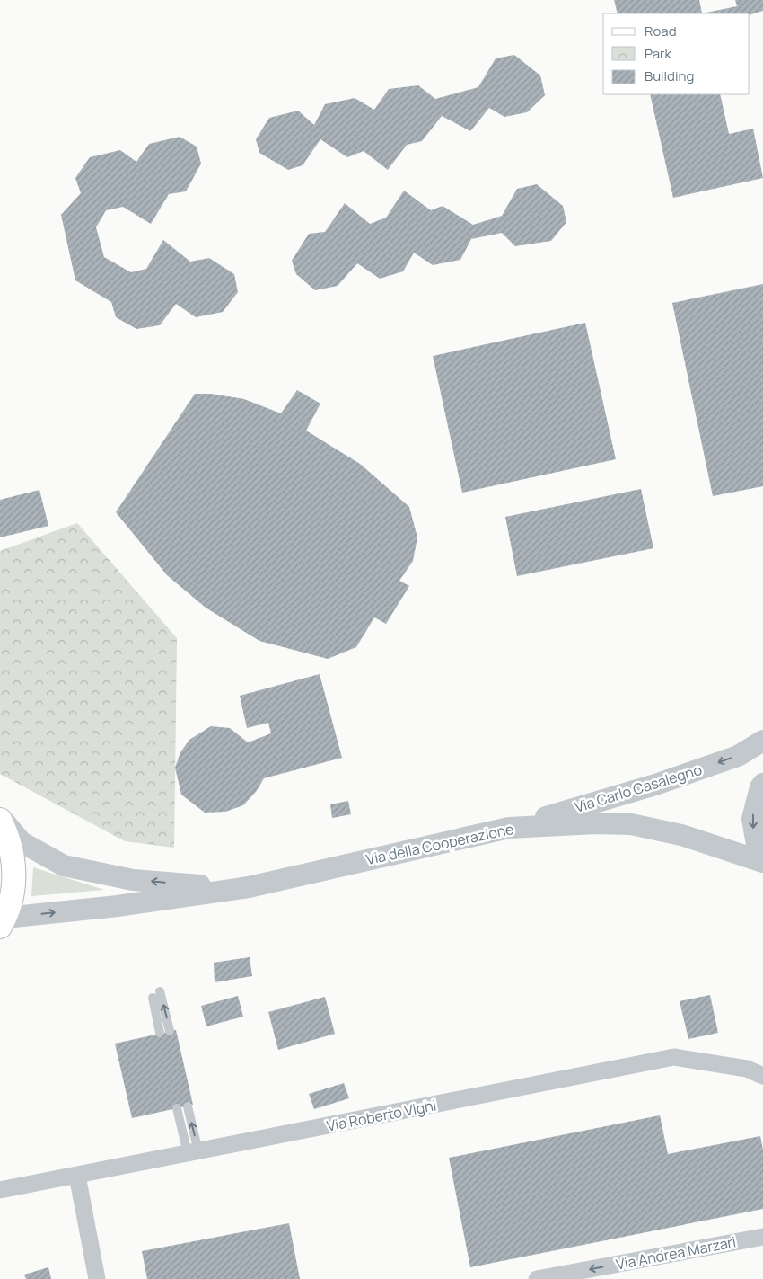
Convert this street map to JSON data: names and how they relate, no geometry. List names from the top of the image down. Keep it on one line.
{"streets":{"street":["Via Carlo Casalegno","Via della Cooperazione","Via Roberto Vighi","Via Andrea Marzari"]},"crossings":[["Via Carlo Casalegno","Via della Cooperazione"]],"one_way":["Via Carlo Casalegno","Via Andrea Marzari"],"legend":["Road","Park","Building"]}
